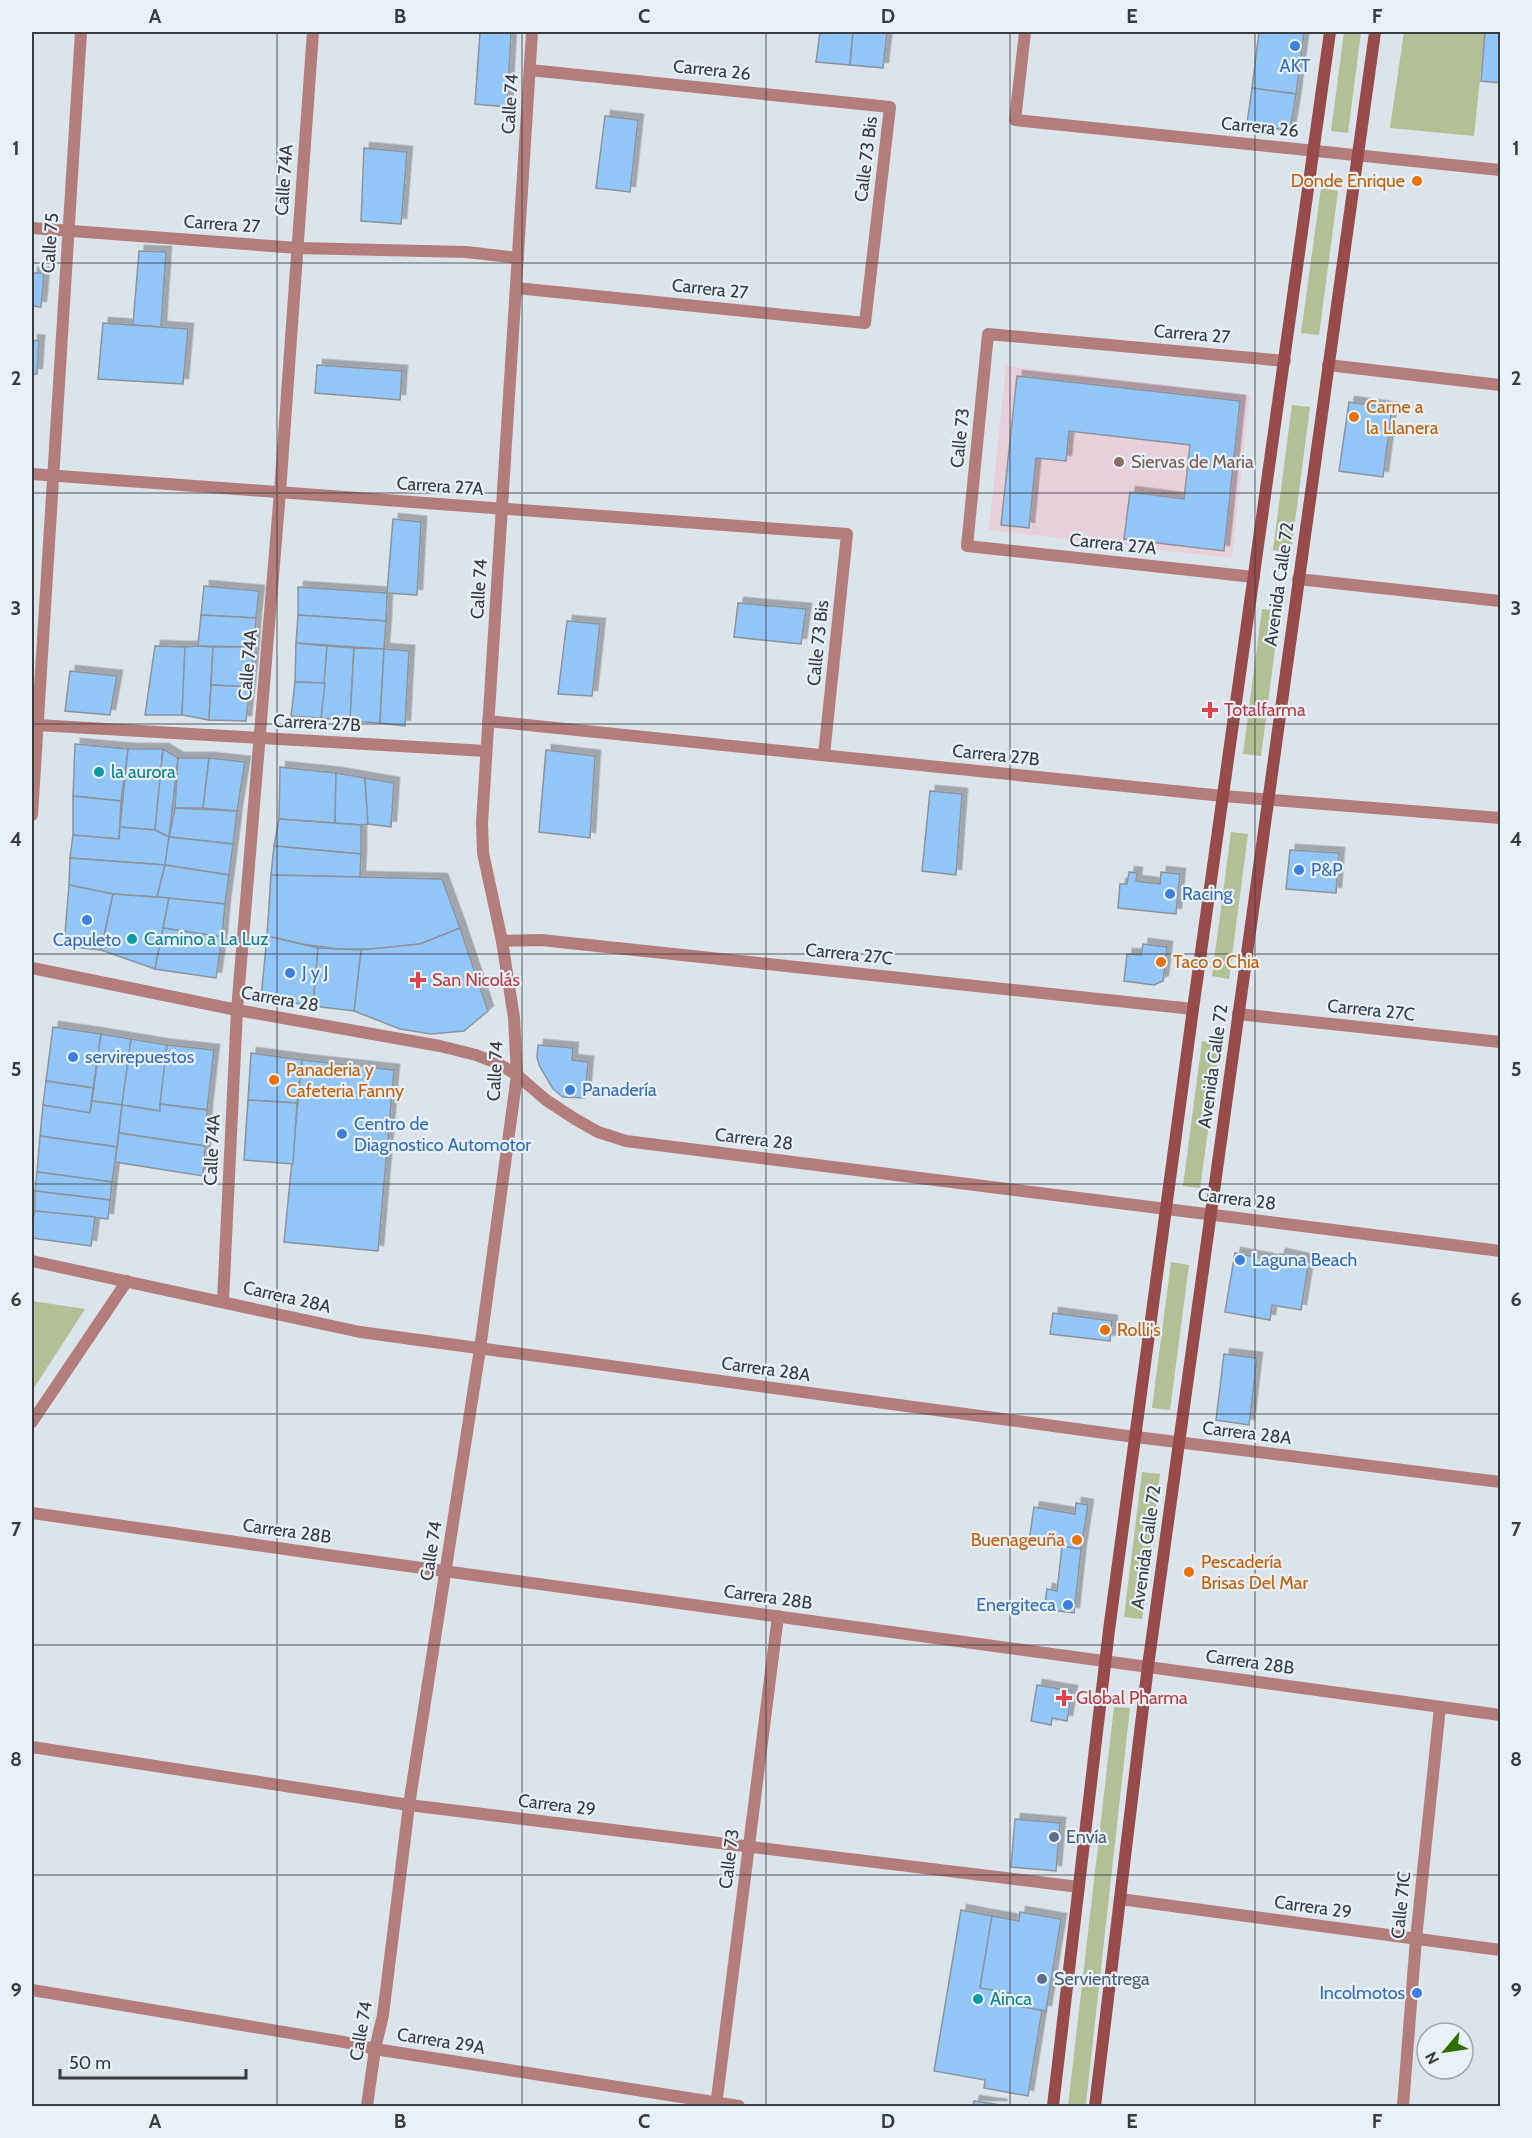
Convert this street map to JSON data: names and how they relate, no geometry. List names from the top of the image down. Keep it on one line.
{"streets":{"main road":["Avenida Calle 72"],"street":["Carrera 26","Calle 74","Calle 73 Bis","Calle 74A","Carrera 27","Calle 75","Calle 73","Carrera 27A","Carrera 27B","Carrera 27C","Carrera 28","Carrera 28A","Carrera 28B","Carrera 29","Calle 71C","Carrera 29A"]},"crossings":[["Carrera 26","Calle 74"],["Carrera 26","Calle 73 Bis"],["Carrera 26","Avenida Calle 72"],["Calle 74","Carrera 27"],["Calle 74","Carrera 27A"],["Calle 74","Carrera 27B"],["Calle 74","Carrera 27C"],["Calle 74","Carrera 28"],["Calle 74","Carrera 28A"],["Calle 74","Carrera 28B"],["Calle 74","Carrera 29"],["Calle 74","Carrera 29A"],["Calle 73 Bis","Carrera 27"],["Calle 73 Bis","Carrera 27A"],["Calle 73 Bis","Carrera 27B"],["Calle 74A","Carrera 27"],["Calle 74A","Carrera 27A"],["Calle 74A","Carrera 27B"],["Calle 74A","Carrera 28"],["Calle 74A","Carrera 28A"],["Carrera 27","Calle 75"],["Carrera 27","Calle 73"],["Carrera 27","Avenida Calle 72"],["Calle 75","Carrera 27A"],["Calle 75","Carrera 27B"],["Calle 73","Carrera 27A"],["Calle 73","Carrera 28B"],["Calle 73","Carrera 29"],["Calle 73","Carrera 29A"],["Carrera 27A","Avenida Calle 72"],["Avenida Calle 72","Carrera 27B"],["Avenida Calle 72","Carrera 27C"],["Avenida Calle 72","Carrera 28"],["Avenida Calle 72","Carrera 28A"],["Avenida Calle 72","Carrera 28B"],["Avenida Calle 72","Carrera 29"],["Carrera 28B","Calle 71C"],["Carrera 29","Calle 71C"]],"places":{"other":["AKT","Donde Enrique","Carne a la Llanera","Siervas de Maria","la aurora","P&P","Racing","Capuleto","Camino a La Luz","Taco o Chia","J y J","servirepuestos","Panaderia y Cafeteria Fanny","Panadería","Centro de Diagnostico Automotor","Laguna Beach","Rolli's","Buenageuña","Pescadería Brisas Del Mar","Energiteca","Envía","Servientrega","Incolmotos","Ainca"],"health":["Totalfarma","San Nicolás","Global Pharma"]},"scale_bar":"50 m","north":"bottom left","grid":{"columns":["A","B","C","D","E","F"],"rows":["1","2","3","4","5","6","7","8","9"]}}
